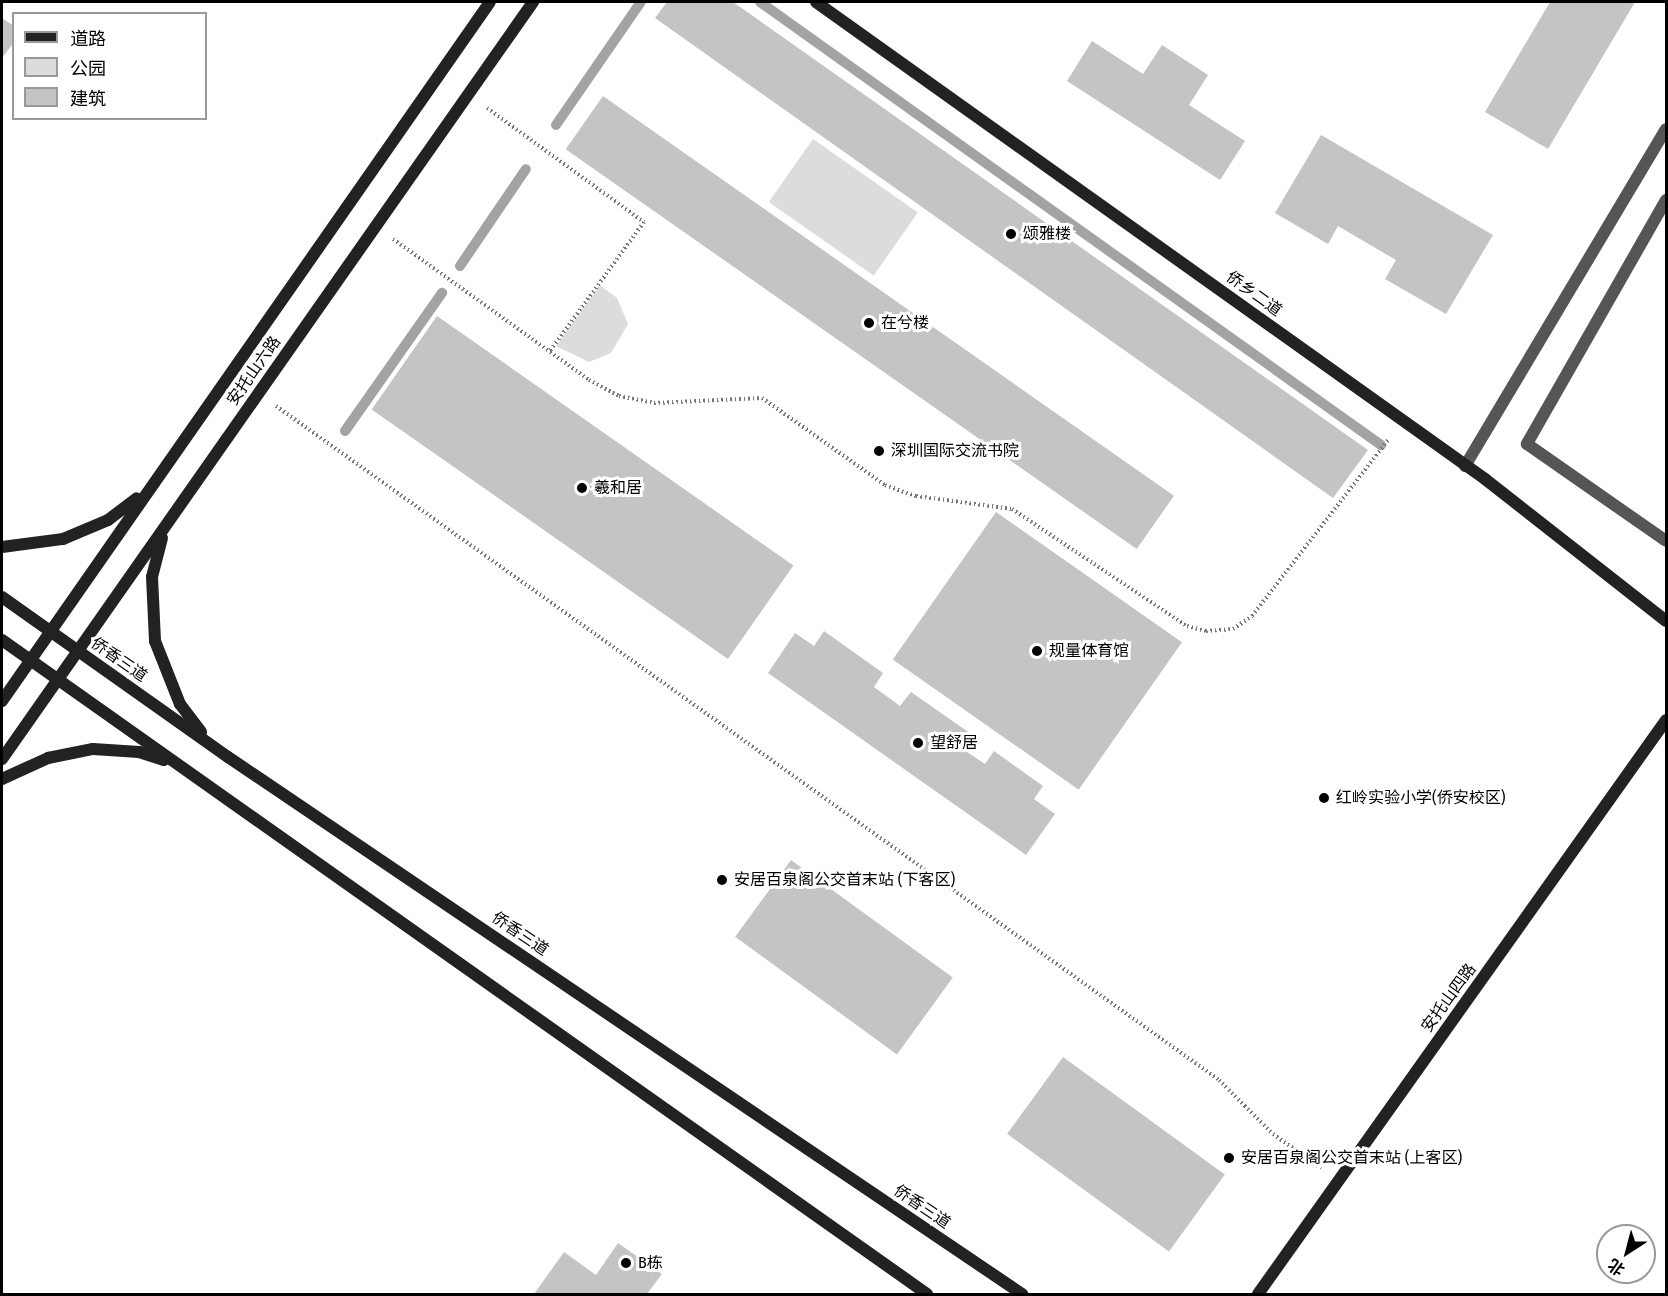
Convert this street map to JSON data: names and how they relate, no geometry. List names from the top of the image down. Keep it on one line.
{"streets":{"street":["侨乡二道","安托山六路","侨香三道","安托山四路"]},"crossings":[["安托山六路","侨香三道"]],"places":["颂雅楼","在兮楼","深圳国际交流书院","羲和居","规量体育馆","望舒居","红岭实验小学(侨安校区)","安居百泉阁公交首末站 (下客区)","安居百泉阁公交首末站 (上客区)","B栋"],"legend":["道路","公园","建筑"],"north":"bottom left"}
